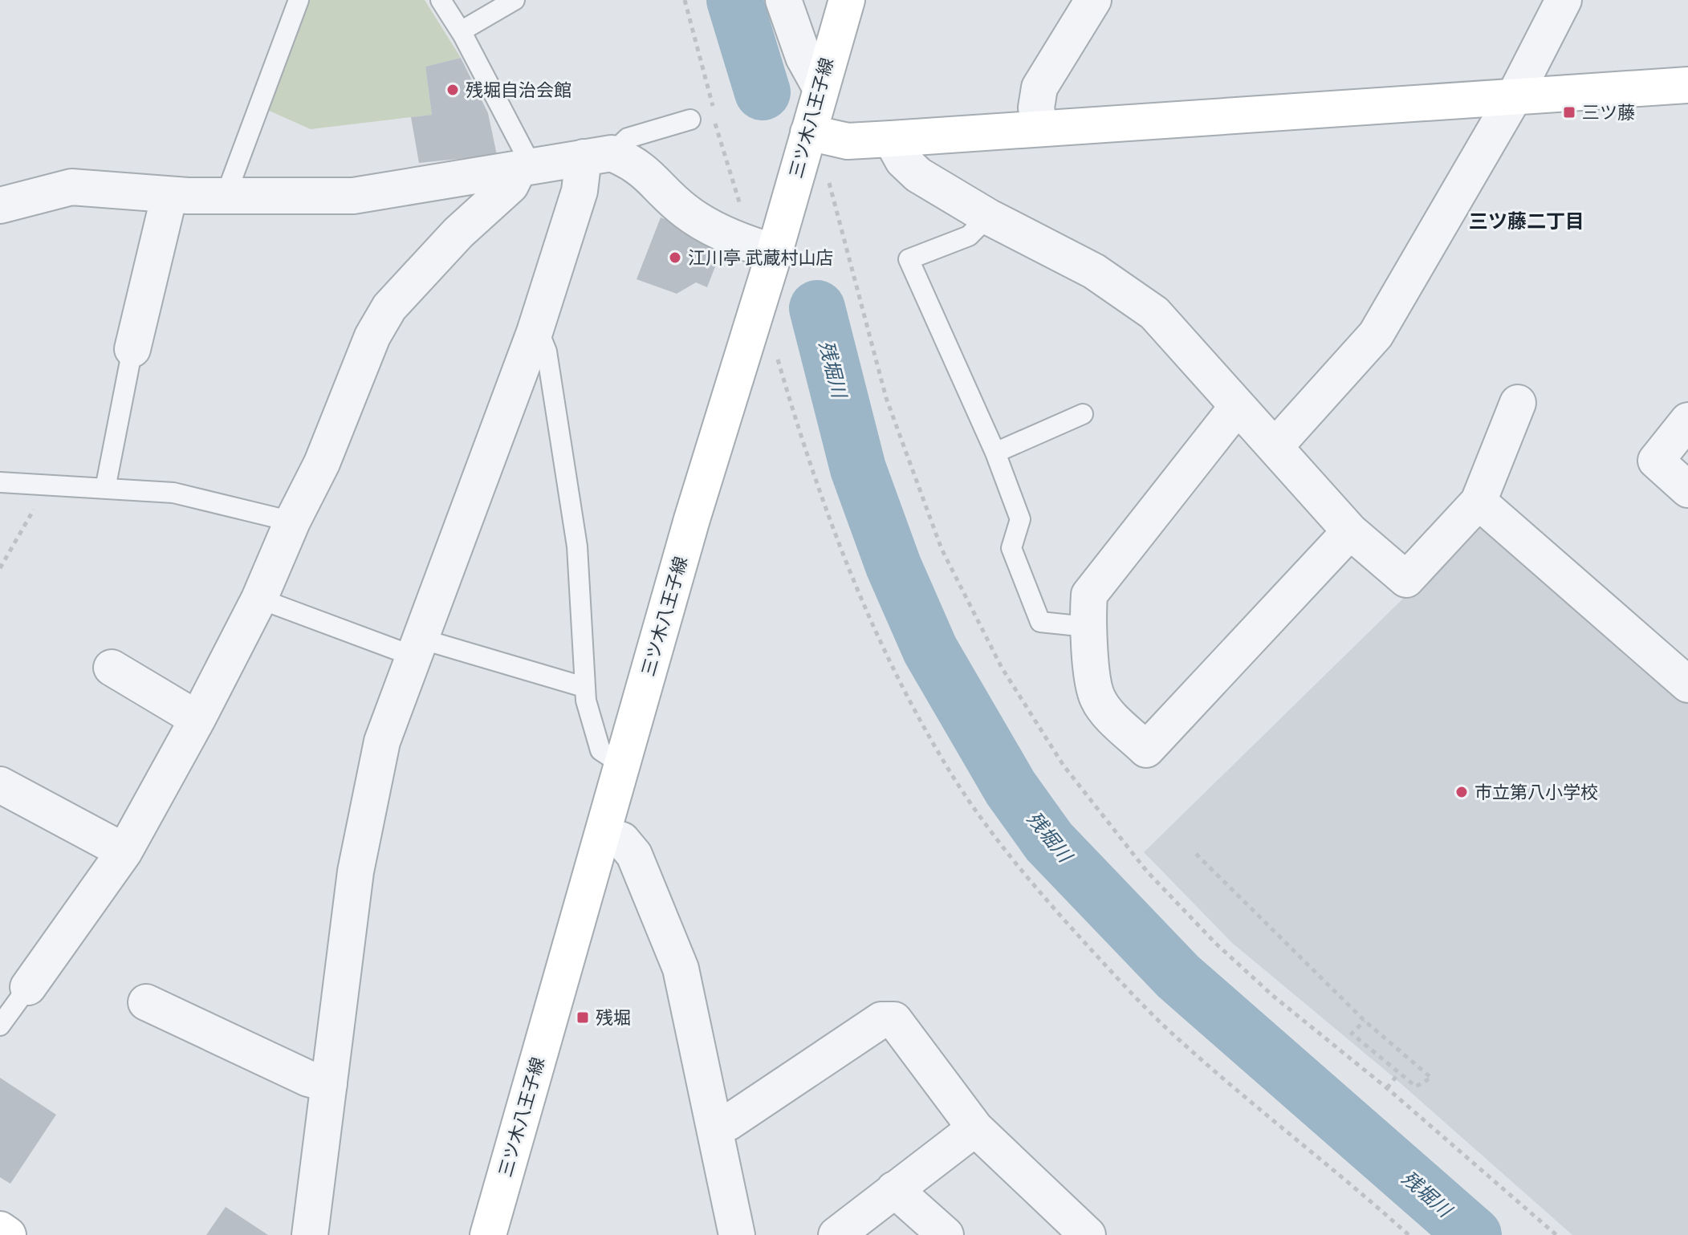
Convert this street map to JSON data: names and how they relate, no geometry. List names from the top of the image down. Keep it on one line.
{"streets":{"main road":["三ツ木八王子線"]},"districts":["三ツ藤二丁目"],"water":["残堀川"],"places":{"other":["残堀自治会館","江川亭 武蔵村山店","市立第八小学校"],"transit":["三ツ藤","残堀"]}}
